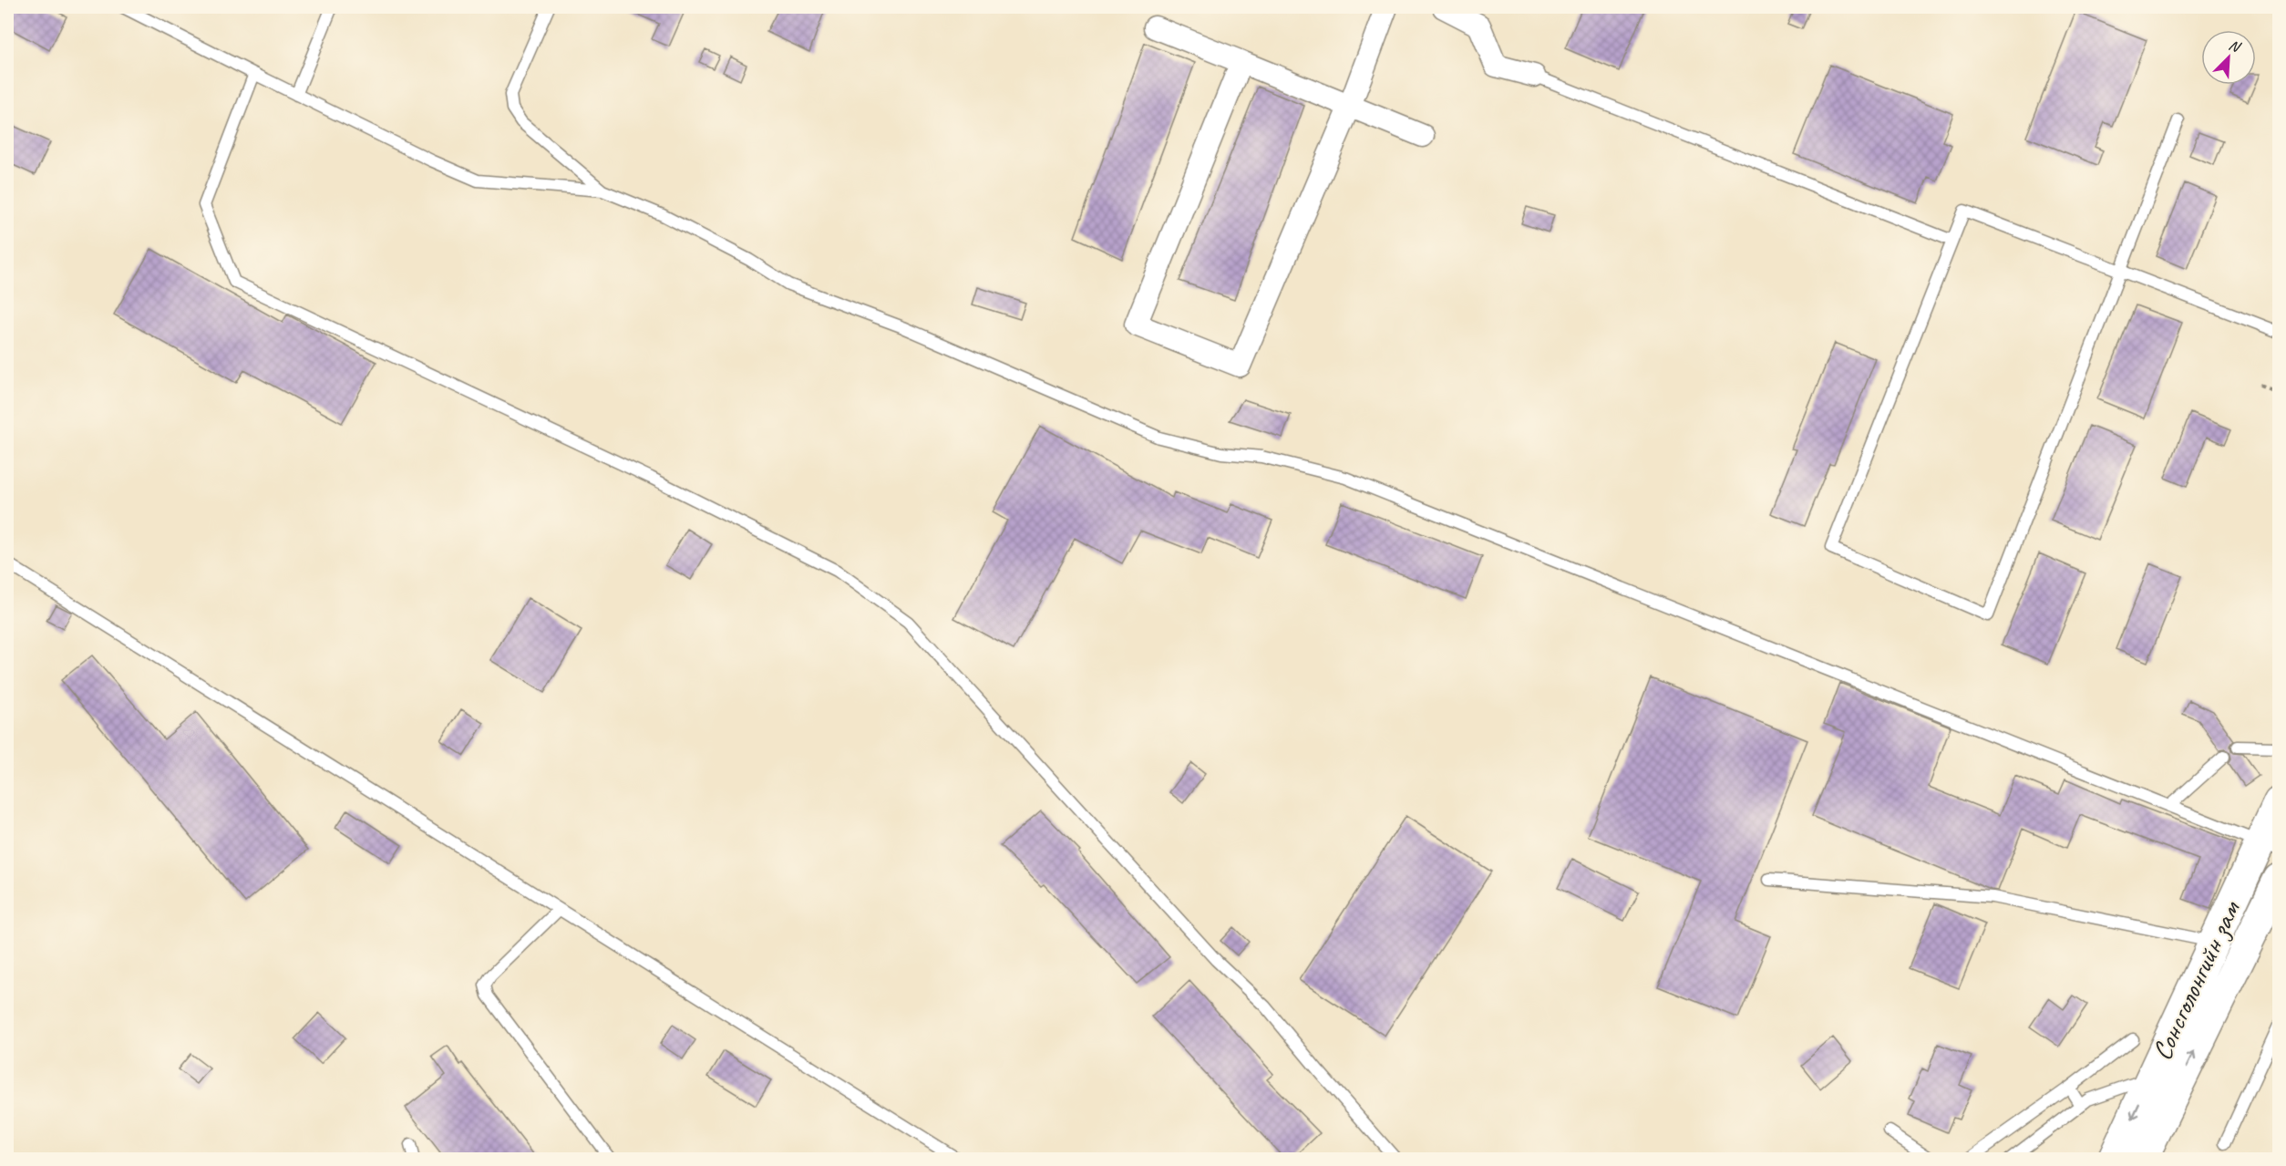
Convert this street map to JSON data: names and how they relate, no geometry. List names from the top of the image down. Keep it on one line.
{"streets":{"main road":["Сонсголонгийн зам"]},"north":"top right"}
